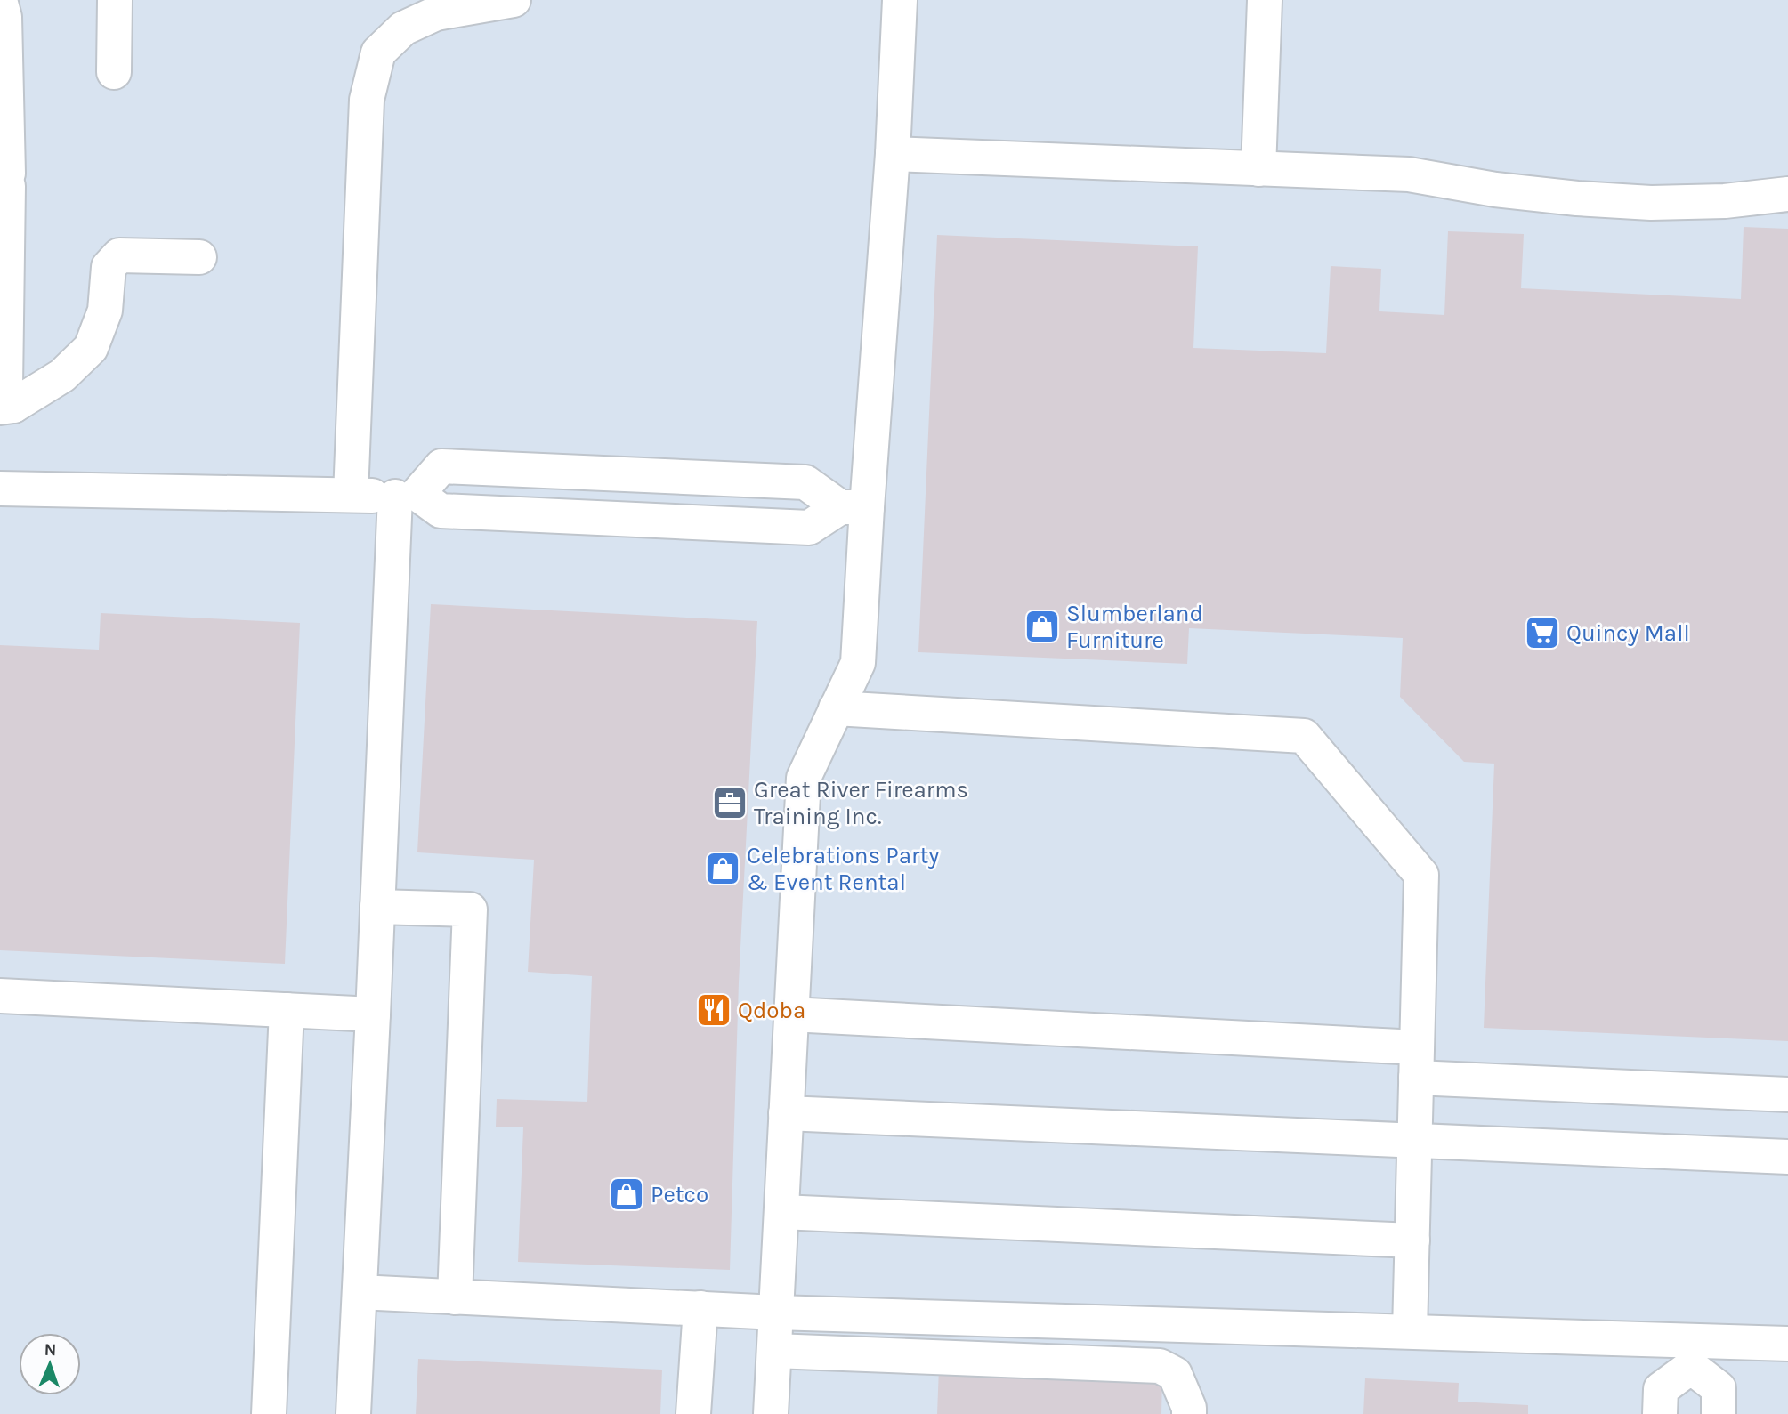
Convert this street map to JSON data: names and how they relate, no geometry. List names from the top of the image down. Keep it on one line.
{"places":{"shop":["Slumberland Furniture","Celebrations Party & Event Rental","Petco"],"supermarket":["Quincy Mall"],"office":["Great River Firearms Training Inc."],"restaurant":["Qdoba"]},"north":"top"}
